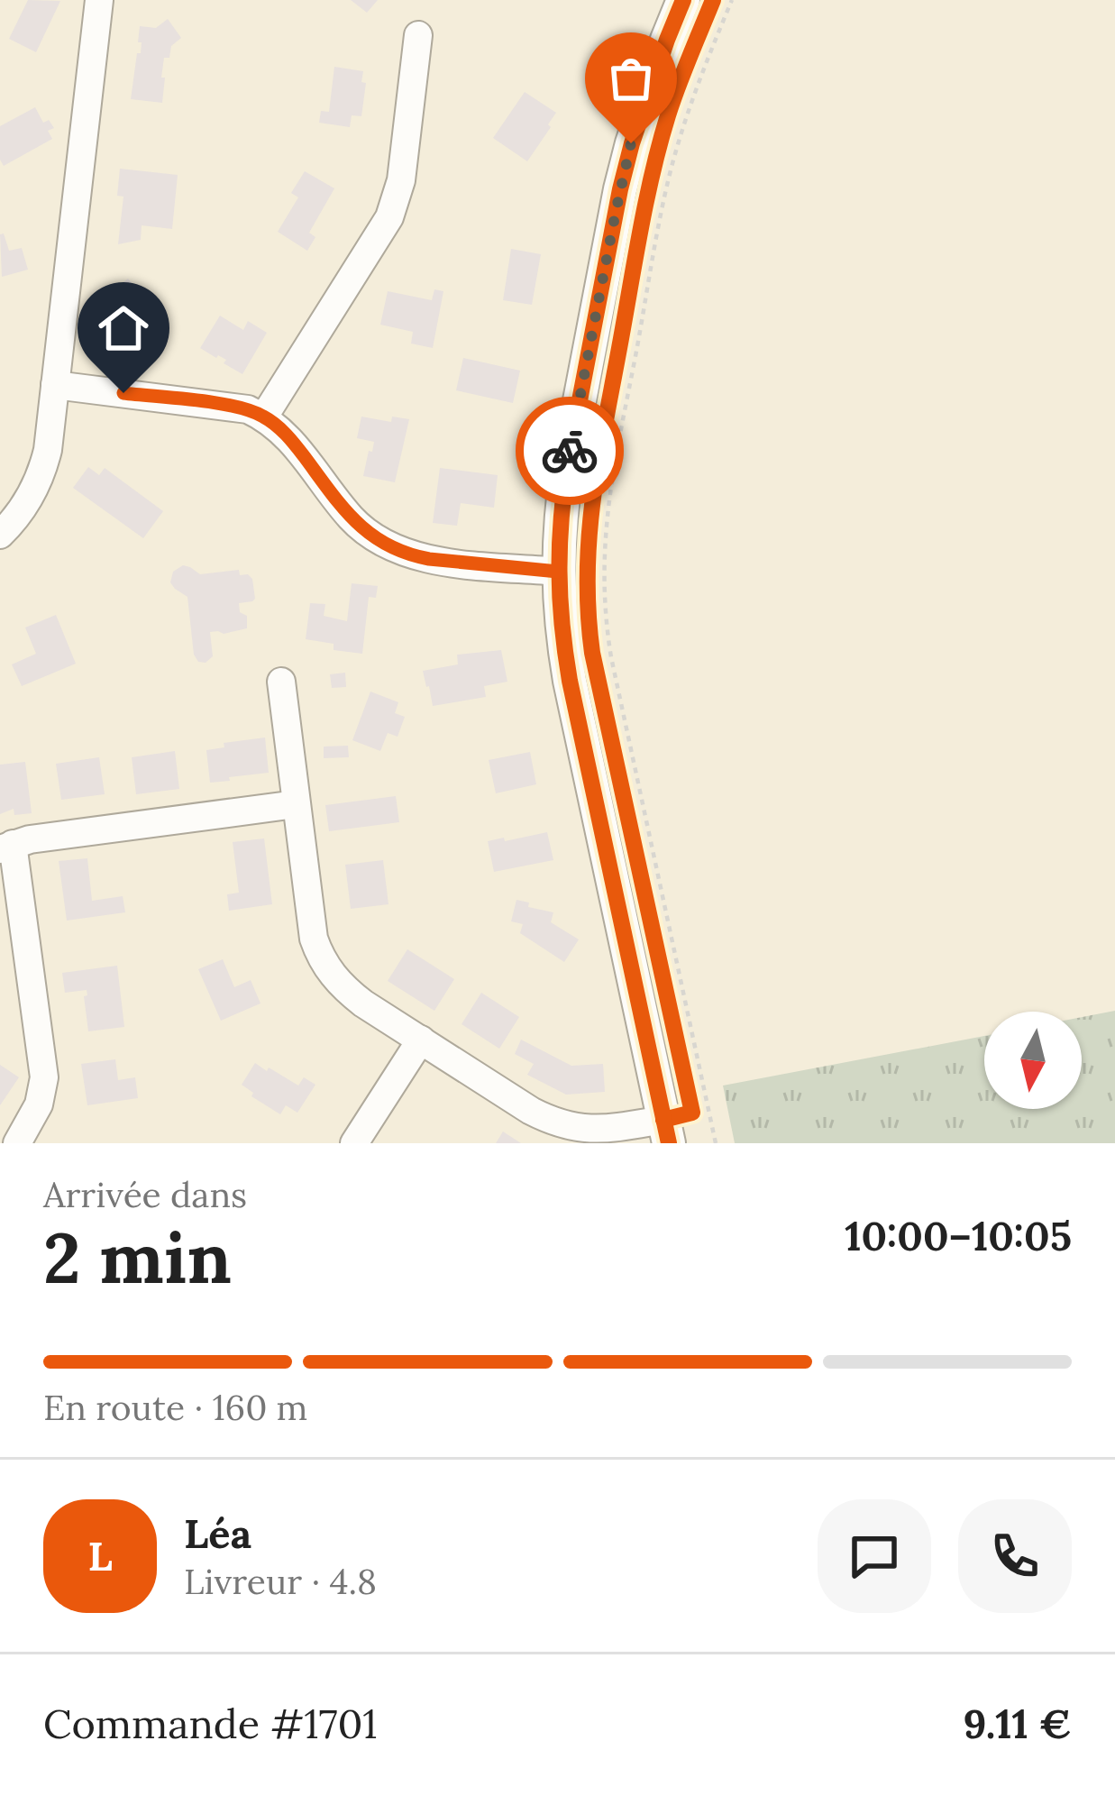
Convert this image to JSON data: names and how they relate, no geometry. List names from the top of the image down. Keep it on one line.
{"north":"bottom","page":{"heading":["2 min","Arrivée dans","10:00–10:05"],"panel":["Léa","Livreur · 4.8","Commande #1701","9.11 €"],"bar":"En route · 160 m","round":"L"}}
